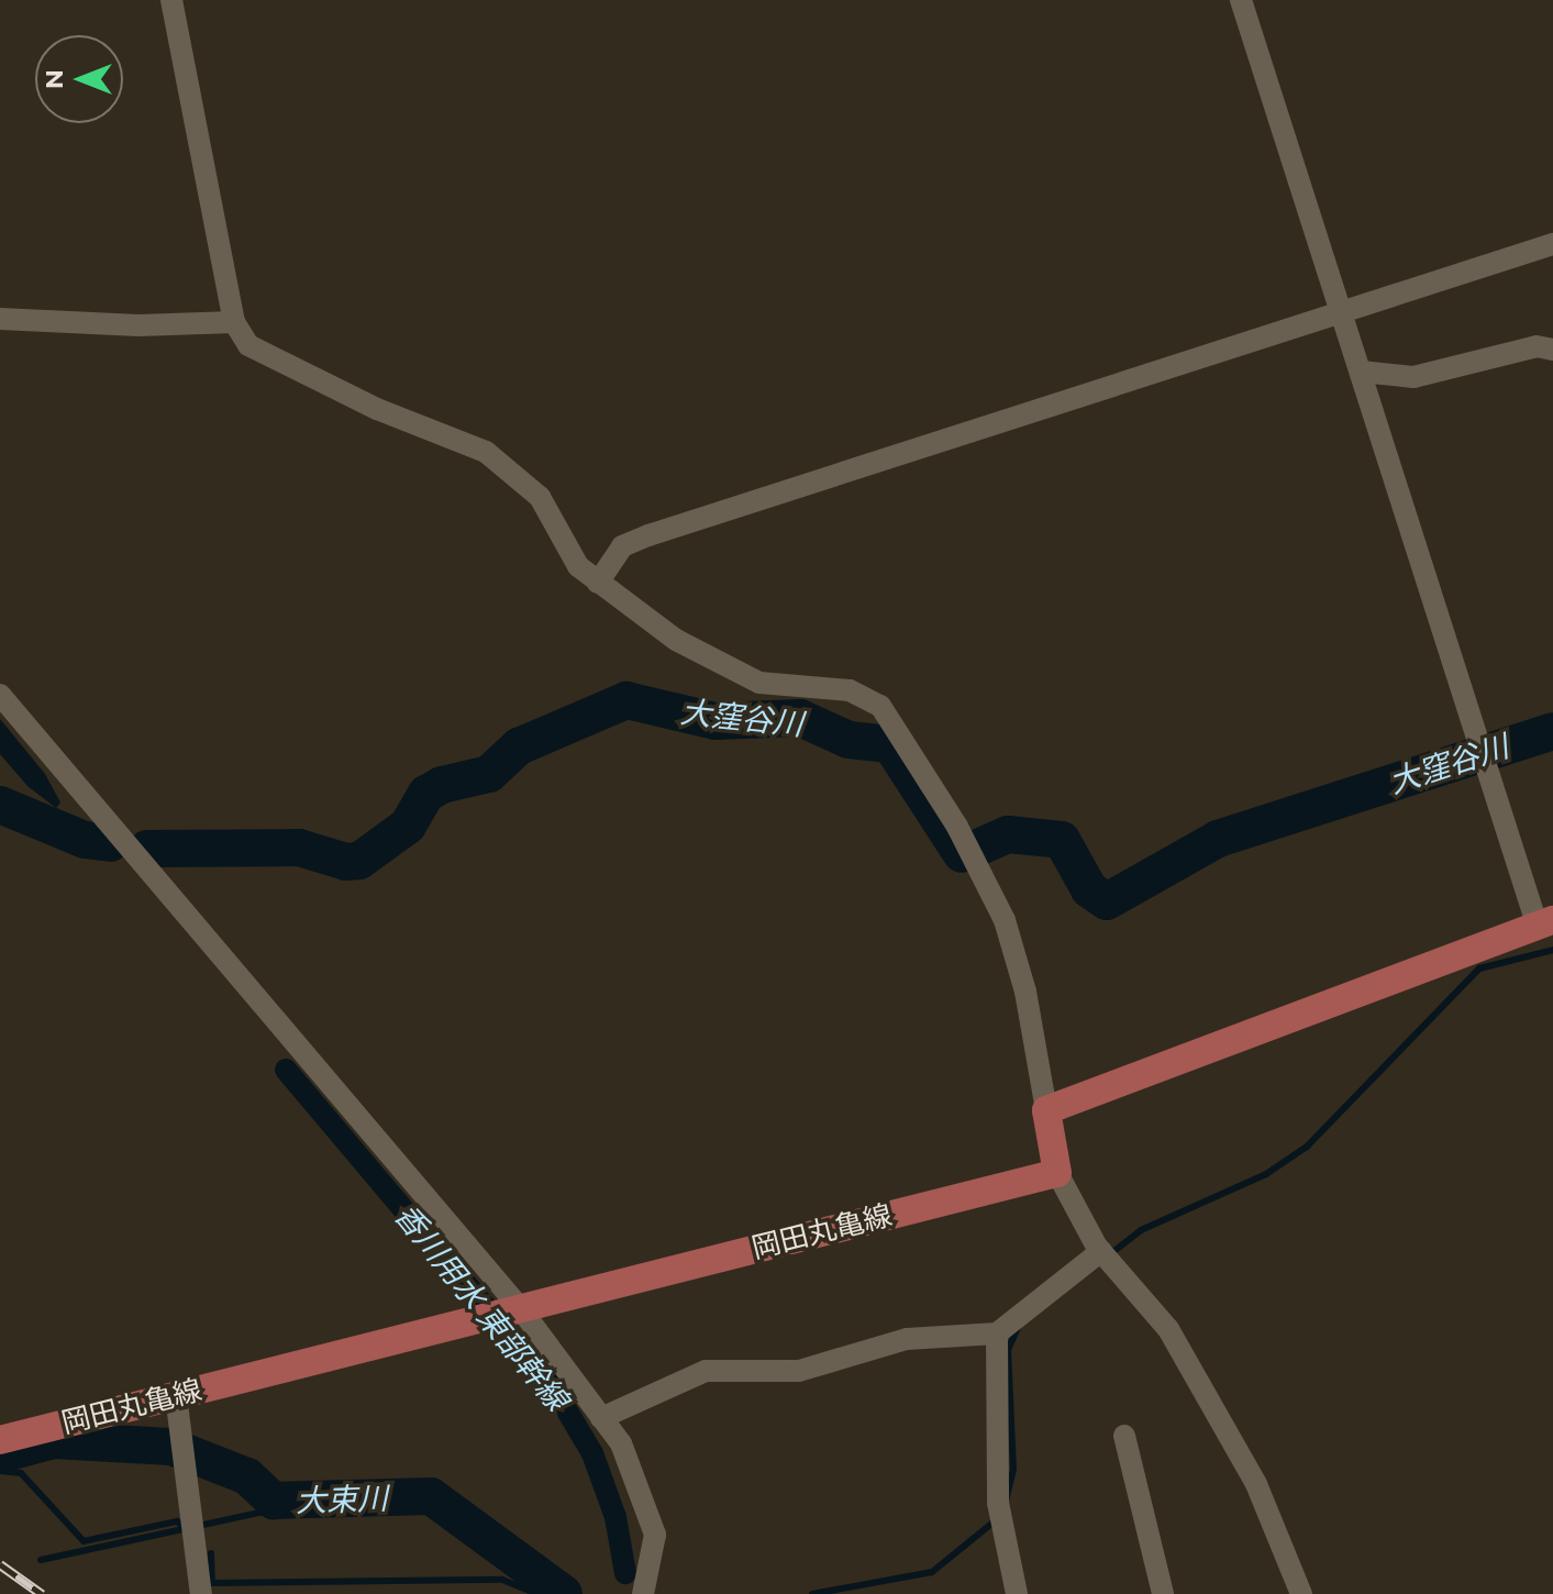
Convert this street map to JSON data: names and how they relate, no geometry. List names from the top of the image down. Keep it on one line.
{"streets":{"main road":["岡田丸亀線"]},"water":["大窪谷川","香川用水 東部幹線","大束川"],"north":"left"}
